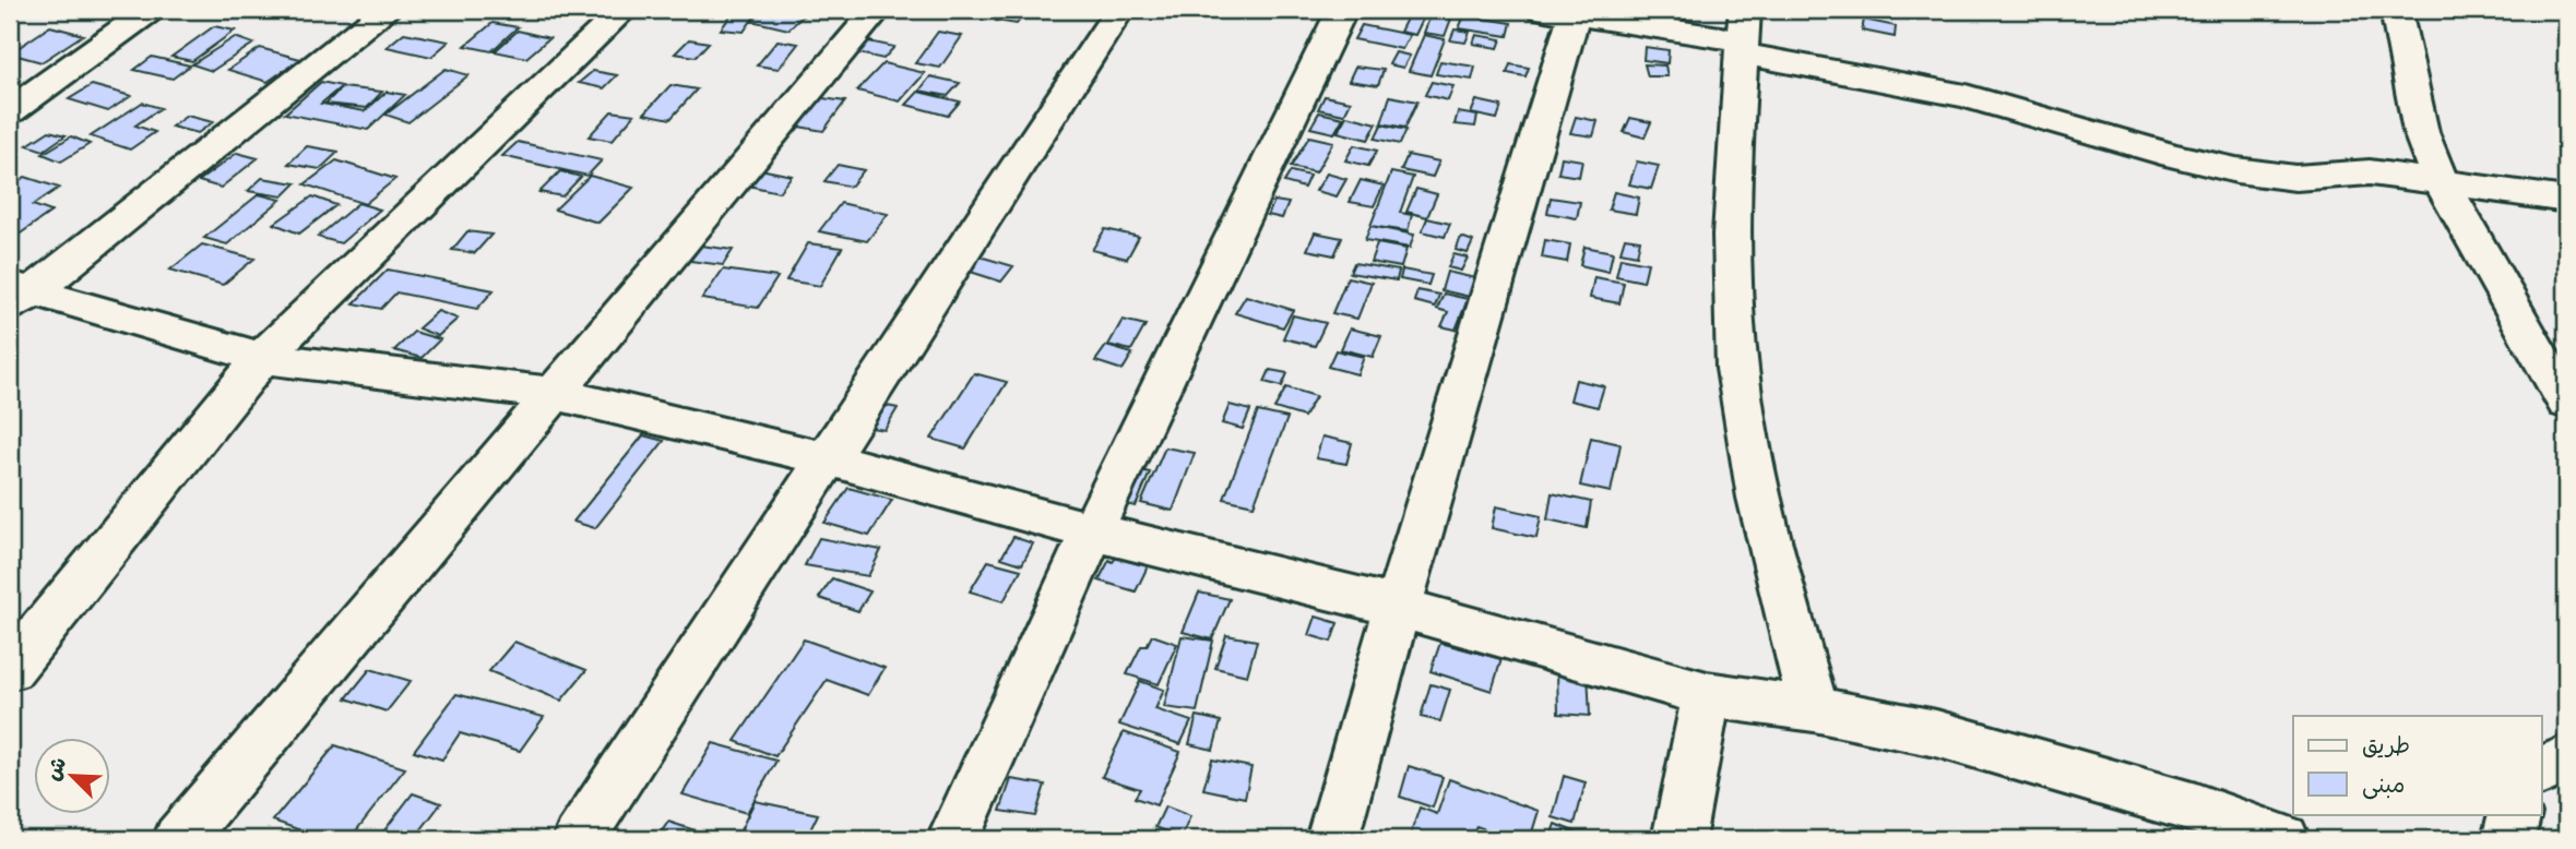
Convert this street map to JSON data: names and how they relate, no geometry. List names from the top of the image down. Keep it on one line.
{"legend":["طريق","مبنى"],"north":"top left"}
